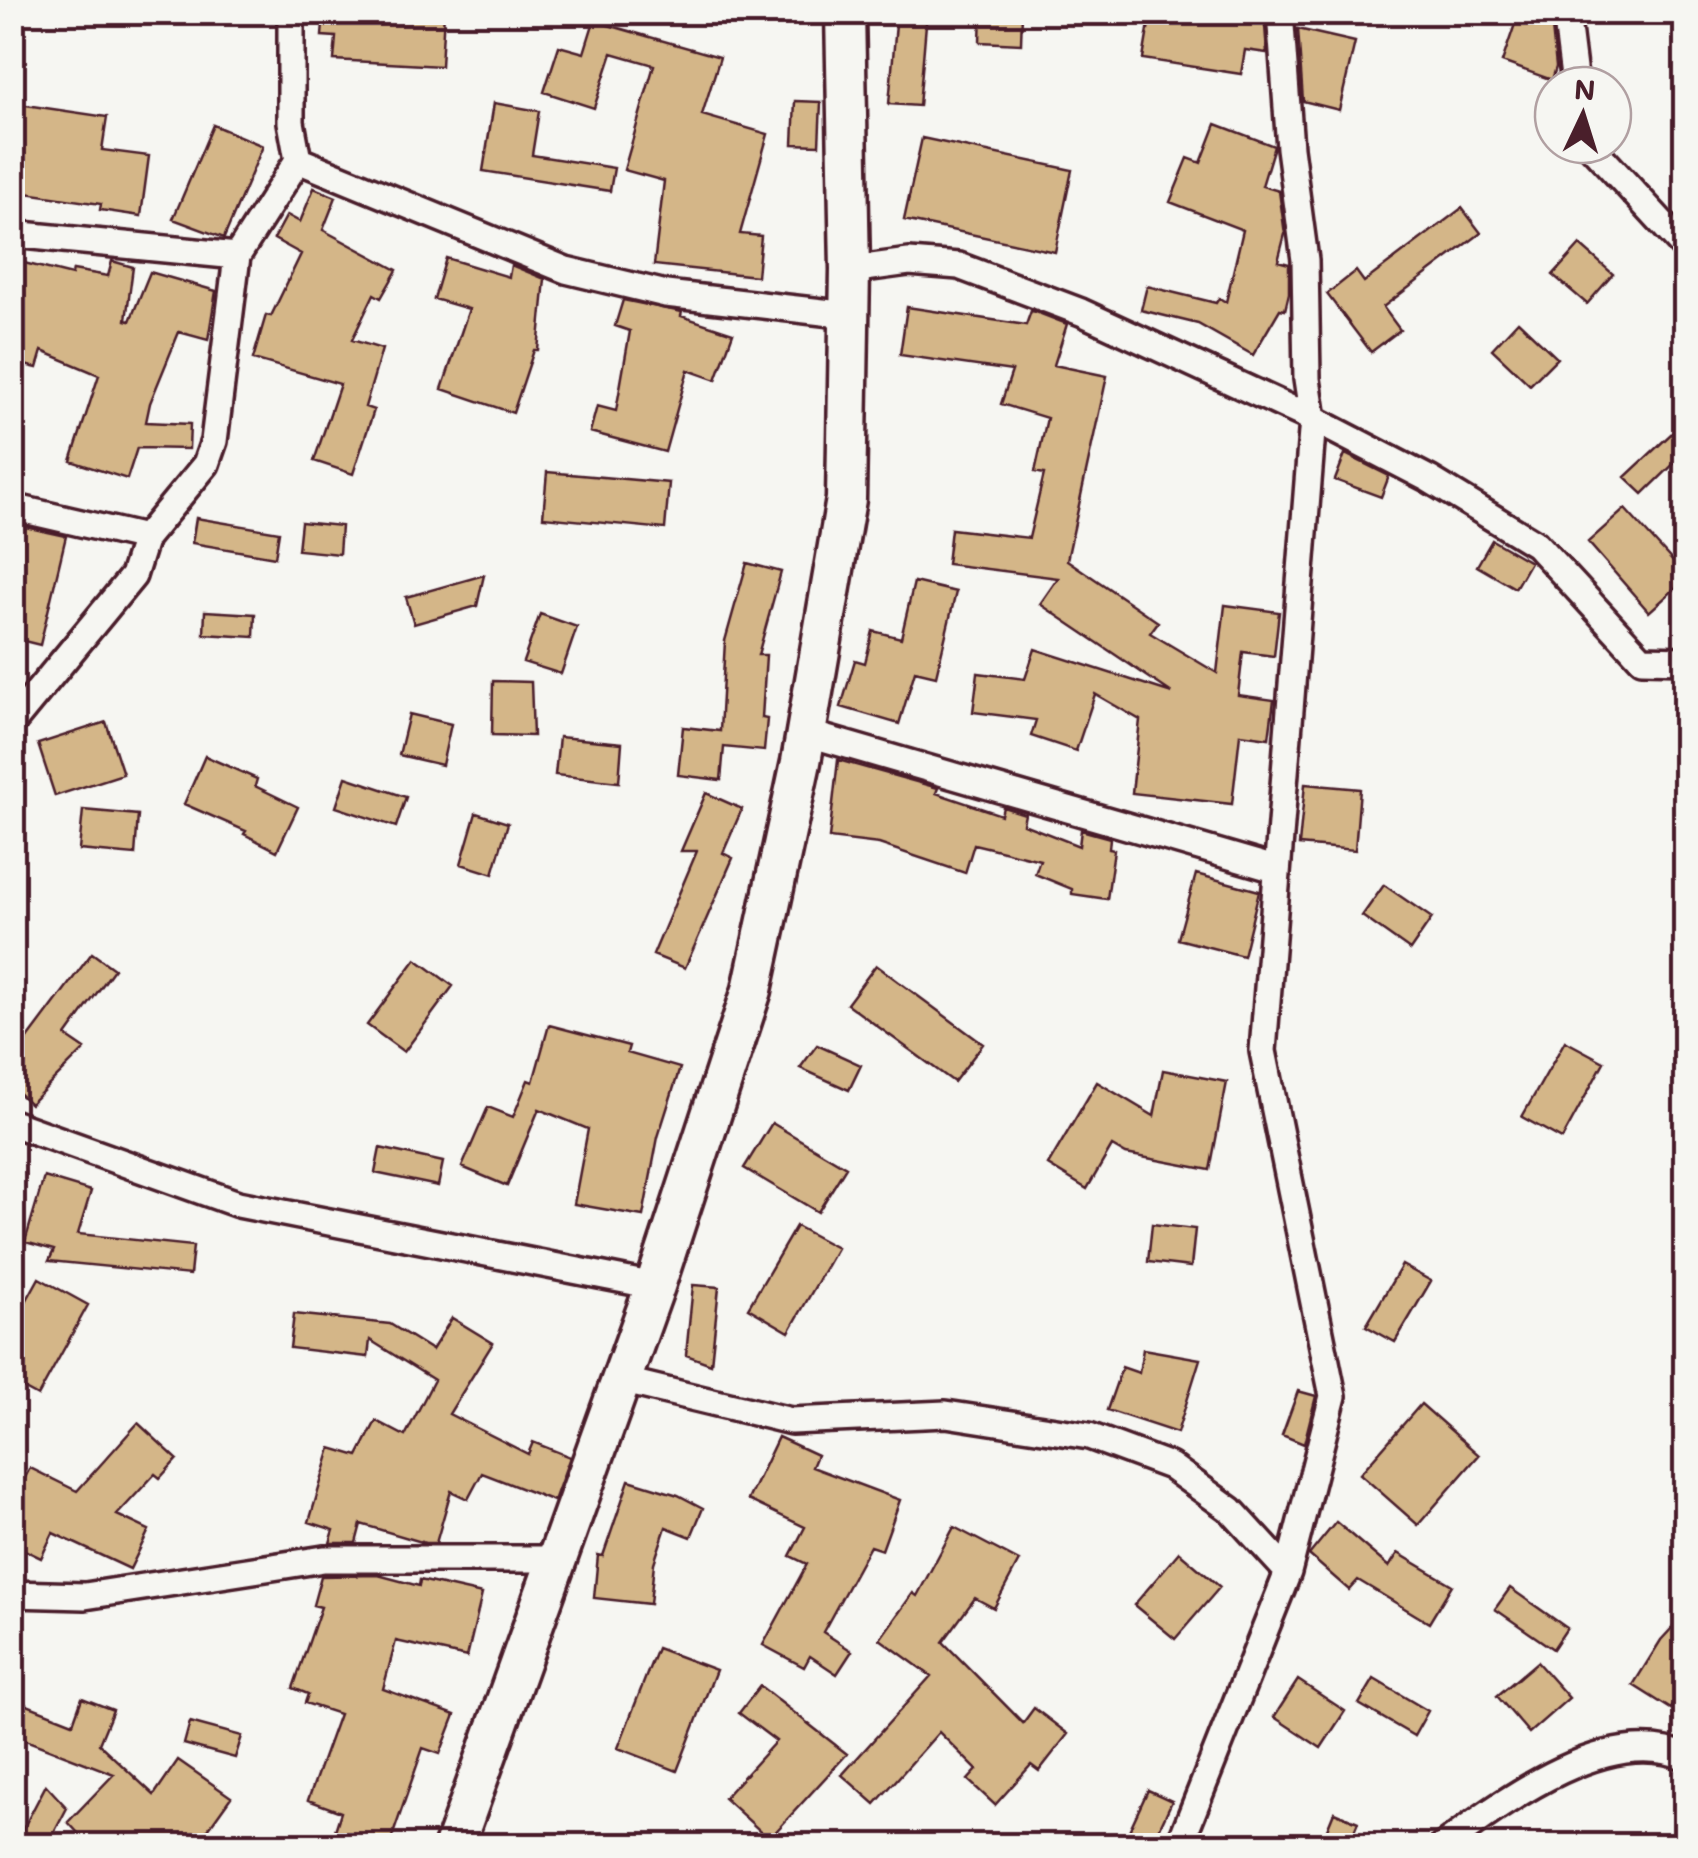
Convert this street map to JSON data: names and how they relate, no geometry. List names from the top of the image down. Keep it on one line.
{"north":"top"}
